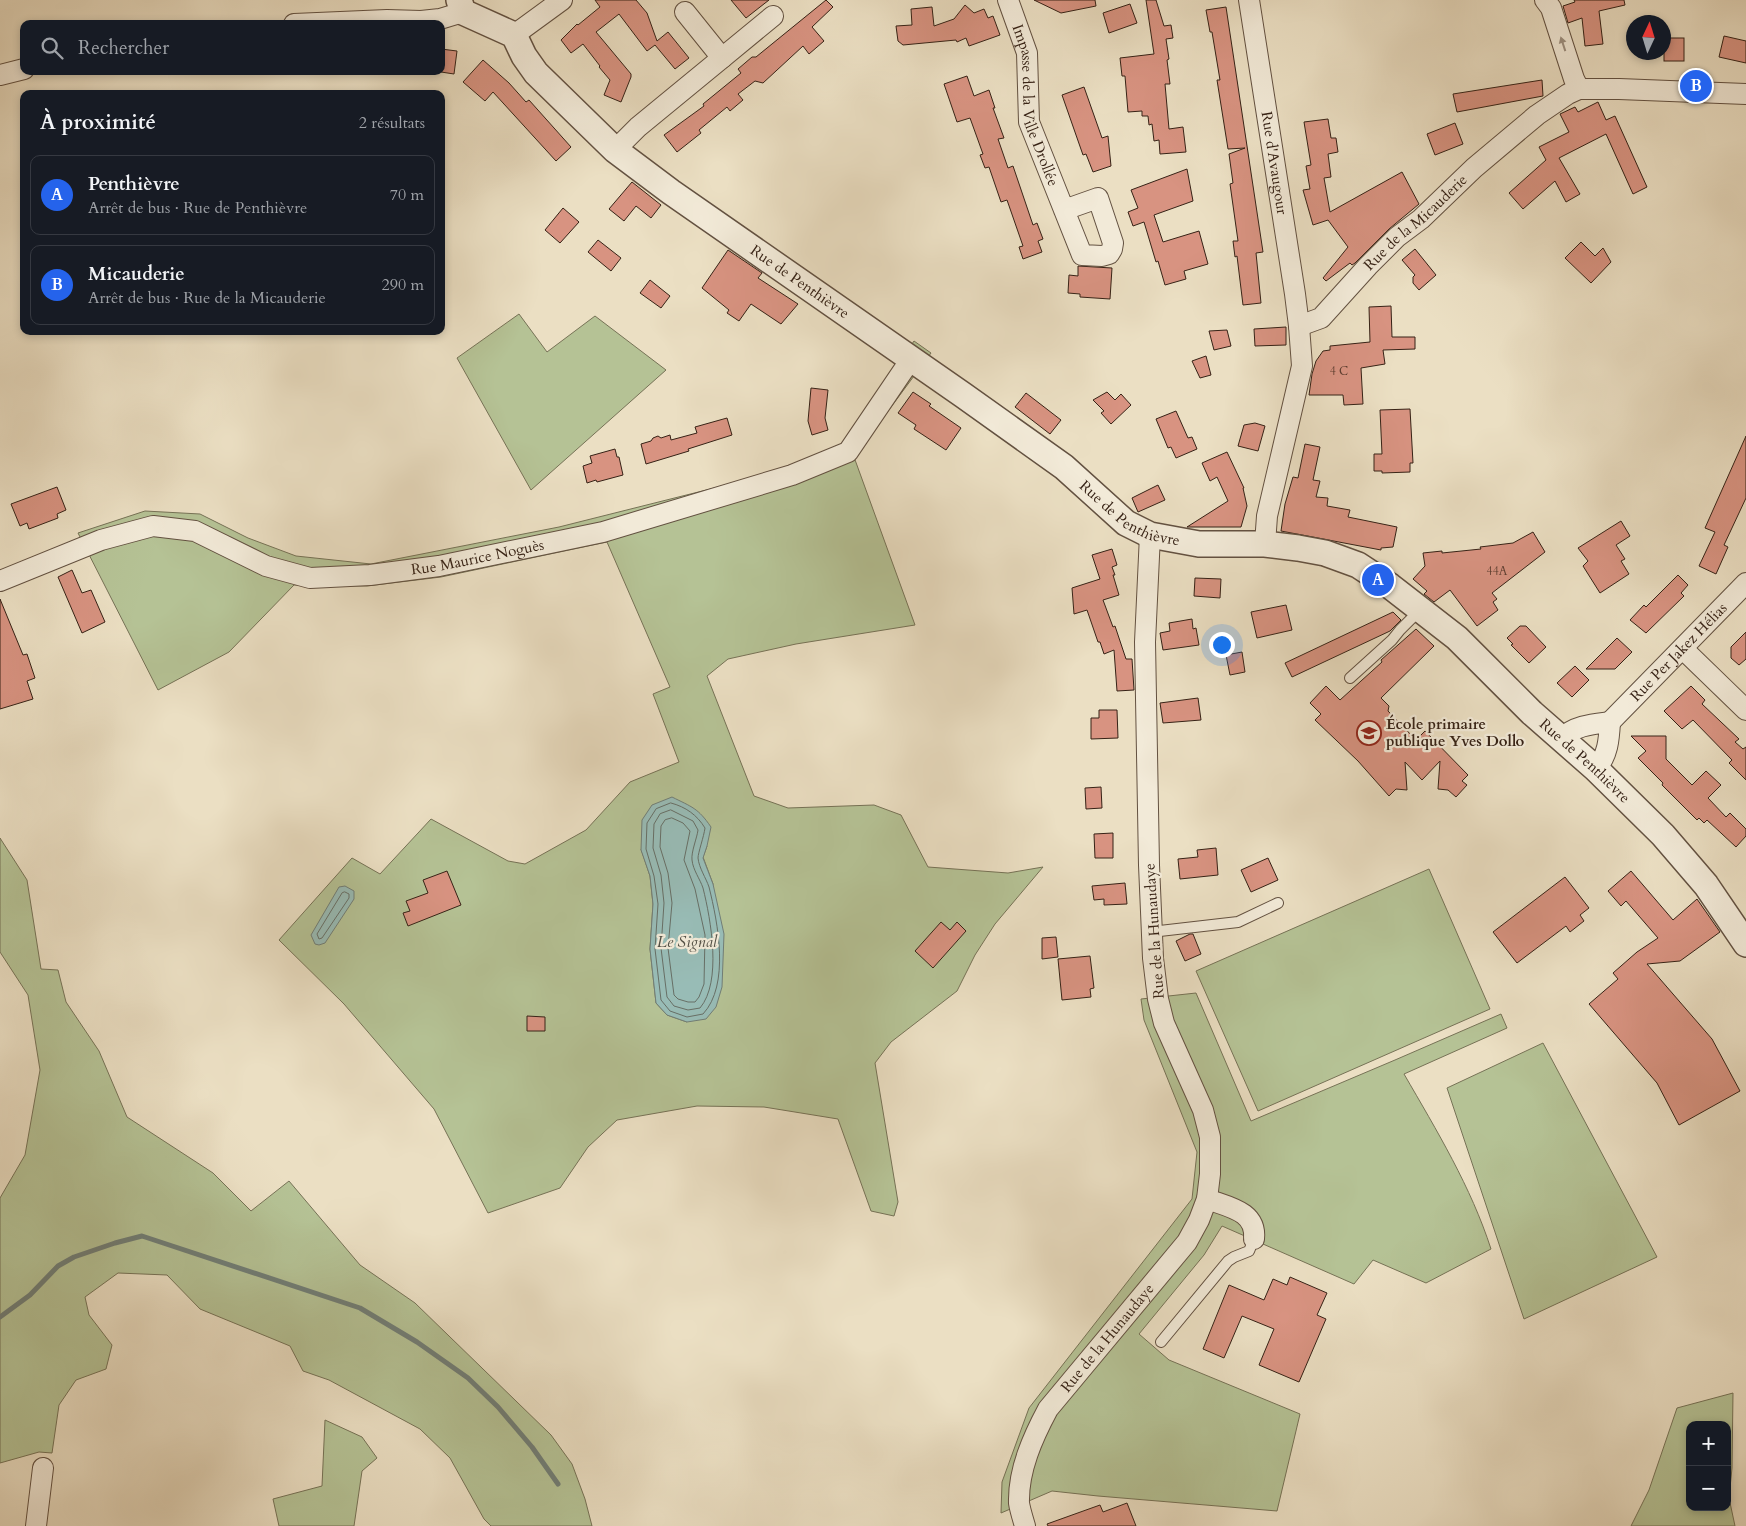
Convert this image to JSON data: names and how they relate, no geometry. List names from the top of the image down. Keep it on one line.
{"streets":{"street":["Impasse de la Ville Drollée","Rue d'Avaugour","Rue de la Micauderie","Rue de Penthièvre","Rue Maurice Noguès","Rue Per Jakez Hélias","Rue de la Hunaudaye"]},"crossings":[["Rue d'Avaugour","Rue de la Micauderie"],["Rue de Penthièvre","Rue Maurice Noguès"],["Rue de Penthièvre","Rue de la Hunaudaye"]],"water":["Le Signal"],"places":{"school or university":["École primaire publique Yves Dollo"]},"house_numbers":["4 C","44A"],"north":"top","page":{"search":"Rechercher","pins":["B","A"],"heading":["À proximité","2 résultats"],"list":[{"mark":"A","name":"Penthièvre","note":"Arrêt de bus · Rue de Penthièvre","value":"70 m"},{"mark":"B","name":"Micauderie","note":"Arrêt de bus · Rue de la Micauderie","value":"290 m"}],"map_buttons":["+","−"]}}
